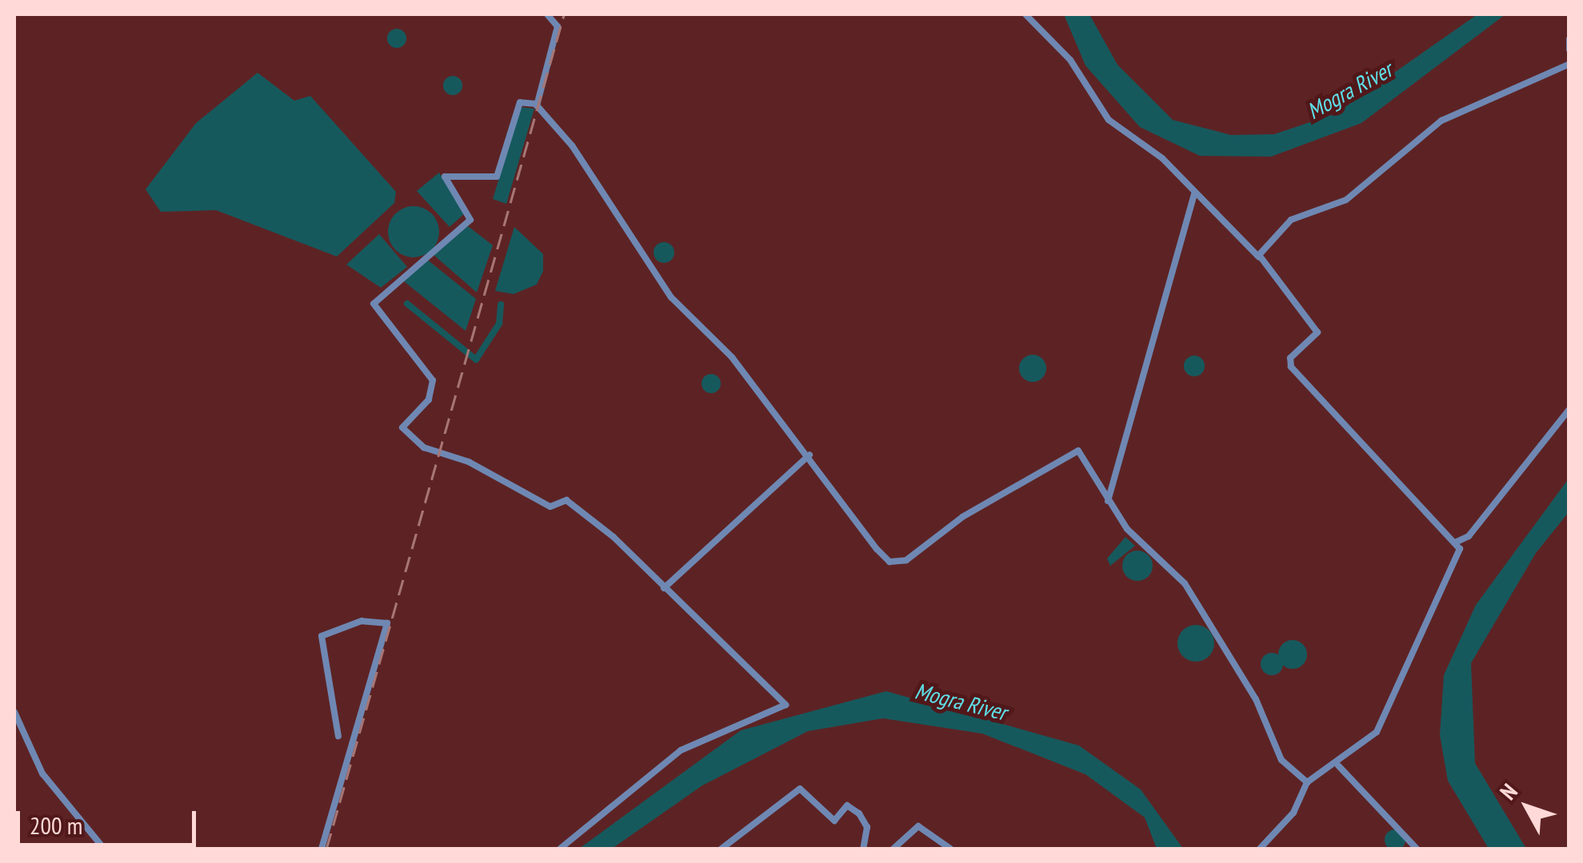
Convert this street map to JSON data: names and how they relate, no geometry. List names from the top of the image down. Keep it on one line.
{"water":["Mogra River"],"scale_bar":"200 m","north":"top left"}
